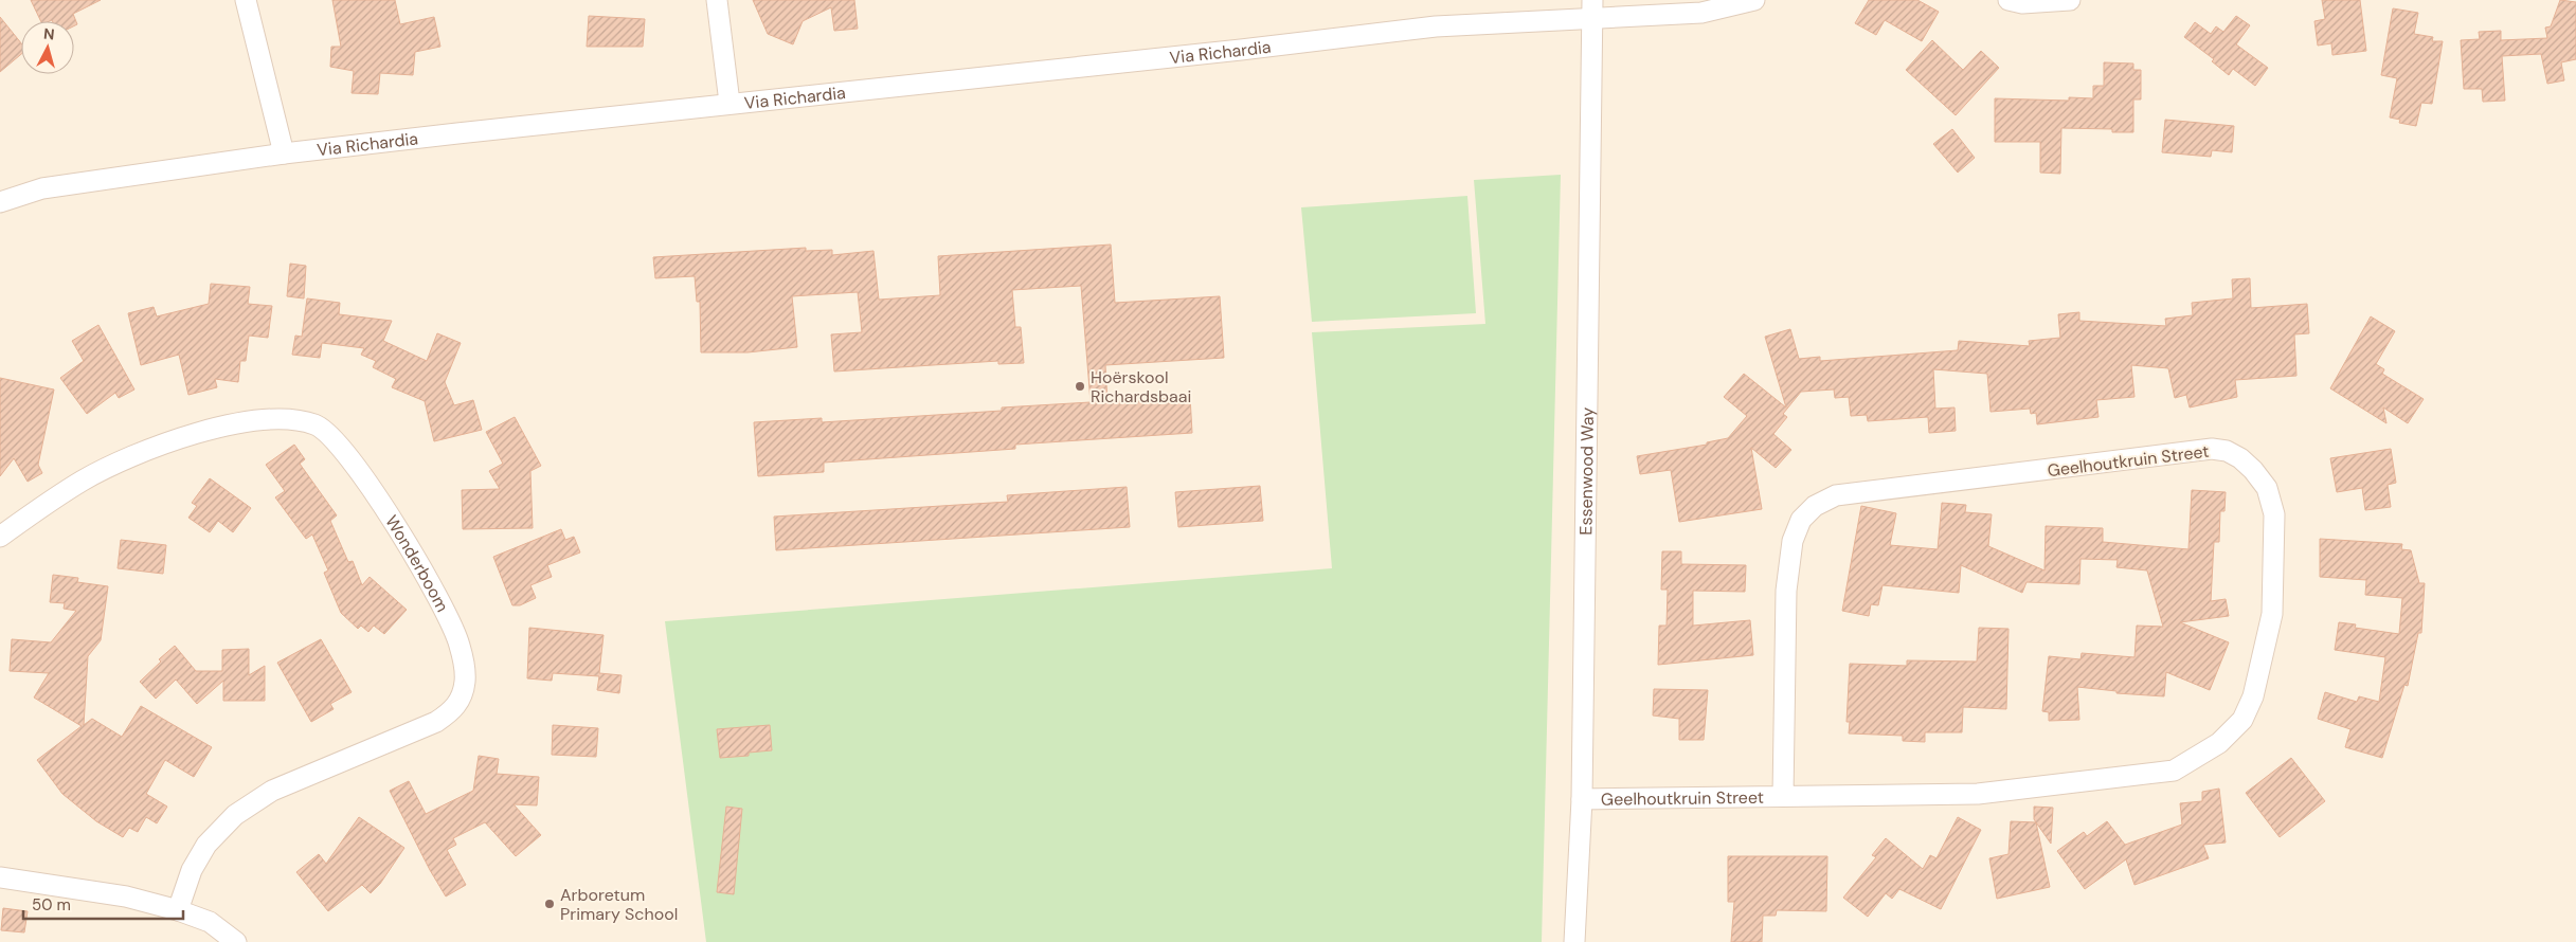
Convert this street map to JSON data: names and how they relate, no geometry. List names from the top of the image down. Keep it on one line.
{"streets":{"street":["Via Richardia","Geelhoutkruin Street","Essenwood Way","Wonderboom"]},"crossings":[["Via Richardia","Essenwood Way"],["Geelhoutkruin Street","Essenwood Way"]],"places":["Hoërskool Richardsbaai","Arboretum Primary School"],"scale_bar":"50 m","north":"top"}
